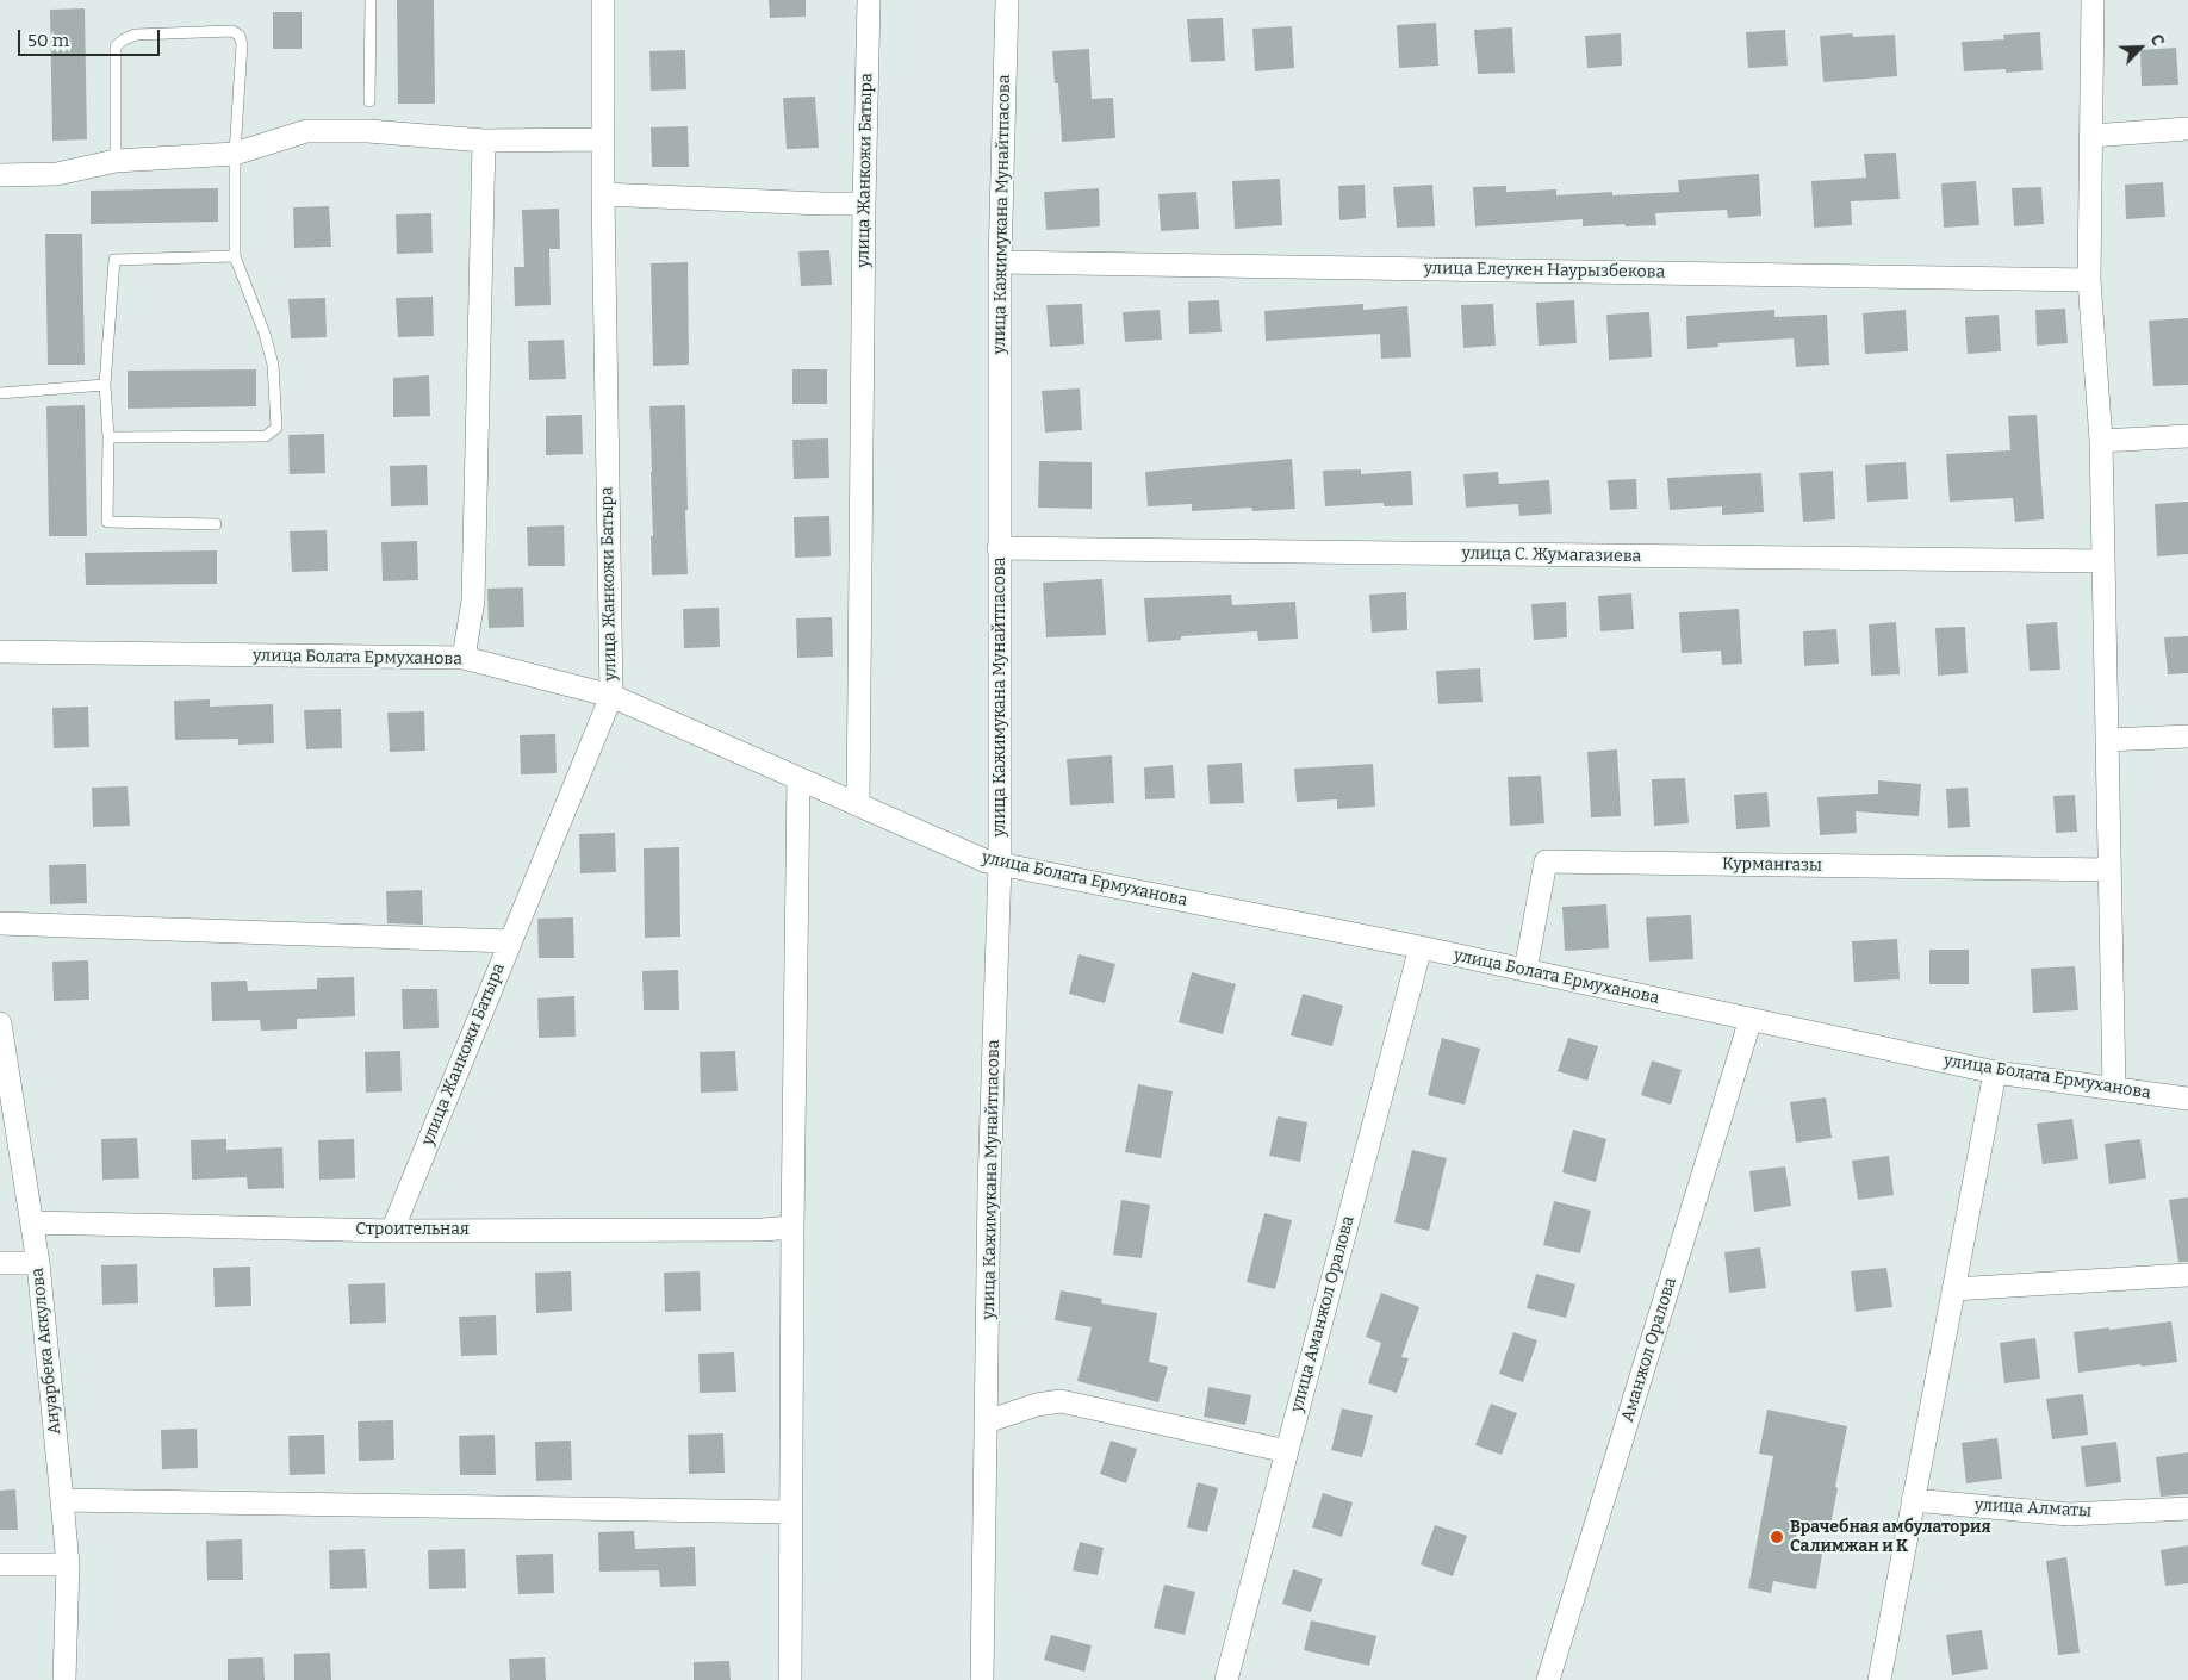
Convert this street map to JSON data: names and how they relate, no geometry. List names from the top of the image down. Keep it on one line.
{"streets":{"street":["улица Жанкожи Батыра","улица Кажимукана Мунайтпасова","улица Елеукен Наурызбекова","улица С. Жумагазиева","улица Болата Ермуханова","Курмангазы","Строительная","улица Аманжол Оралова","Аманжол Оралова","Ануарбека Аккулова","улица Алматы"]},"crossings":[["улица Жанкожи Батыра","улица Болата Ермуханова"],["улица Жанкожи Батыра","Строительная"],["улица Кажимукана Мунайтпасова","улица Елеукен Наурызбекова"],["улица Кажимукана Мунайтпасова","улица С. Жумагазиева"],["улица Кажимукана Мунайтпасова","улица Болата Ермуханова"],["улица Болата Ермуханова","Курмангазы"],["улица Болата Ермуханова","улица Аманжол Оралова"],["улица Болата Ермуханова","Аманжол Оралова"],["Строительная","Ануарбека Аккулова"]],"places":["Врачебная амбулатория Салимжан и К"],"scale_bar":"50 m","north":"top right"}
